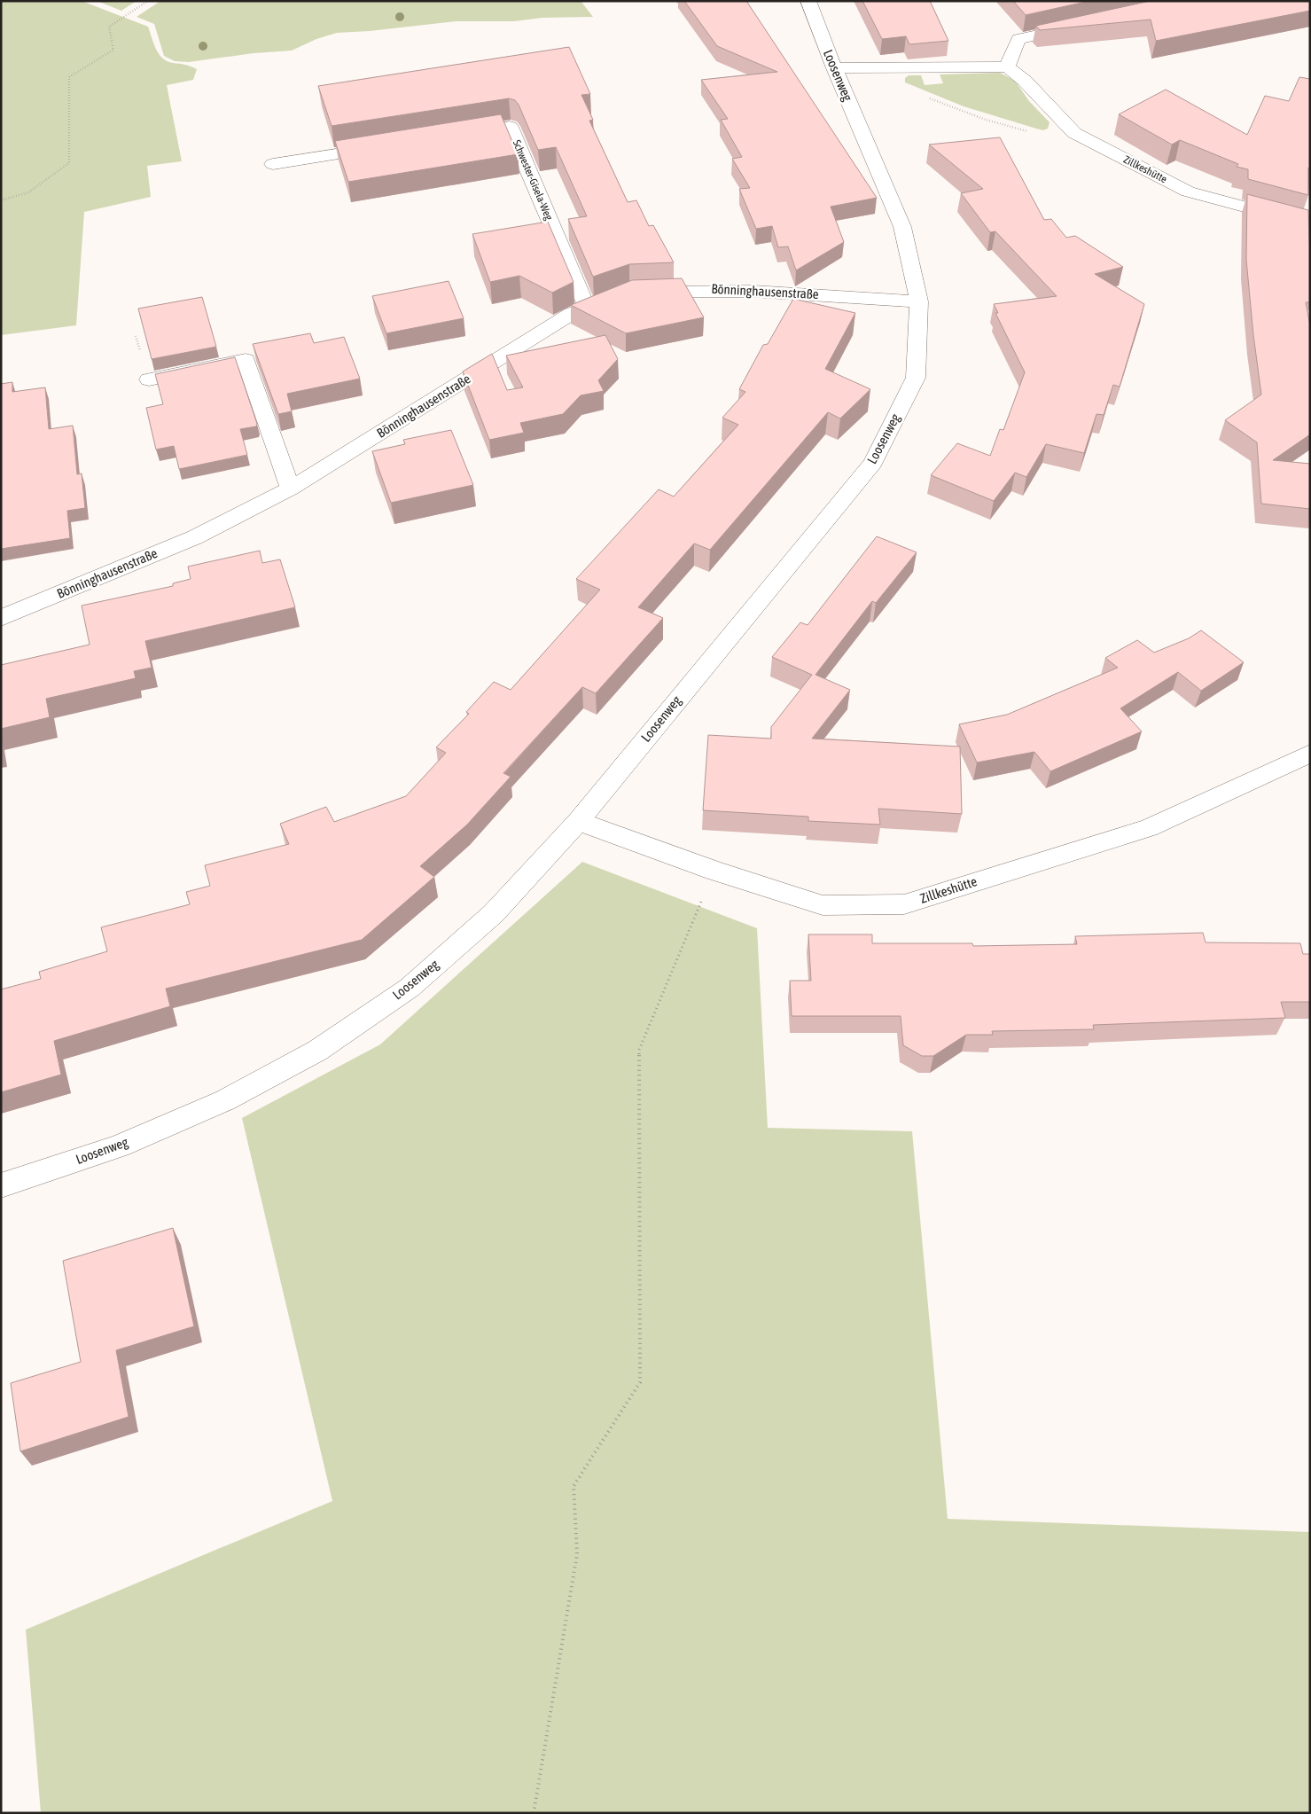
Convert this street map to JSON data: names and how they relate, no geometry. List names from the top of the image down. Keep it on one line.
{"streets":{"street":["Loosenweg","Zillkeshütte","Schwester-Gisela-Weg","Bönninghausenstraße"]},"crossings":[["Loosenweg","Zillkeshütte"],["Loosenweg","Bönninghausenstraße"],["Schwester-Gisela-Weg","Bönninghausenstraße"]]}
